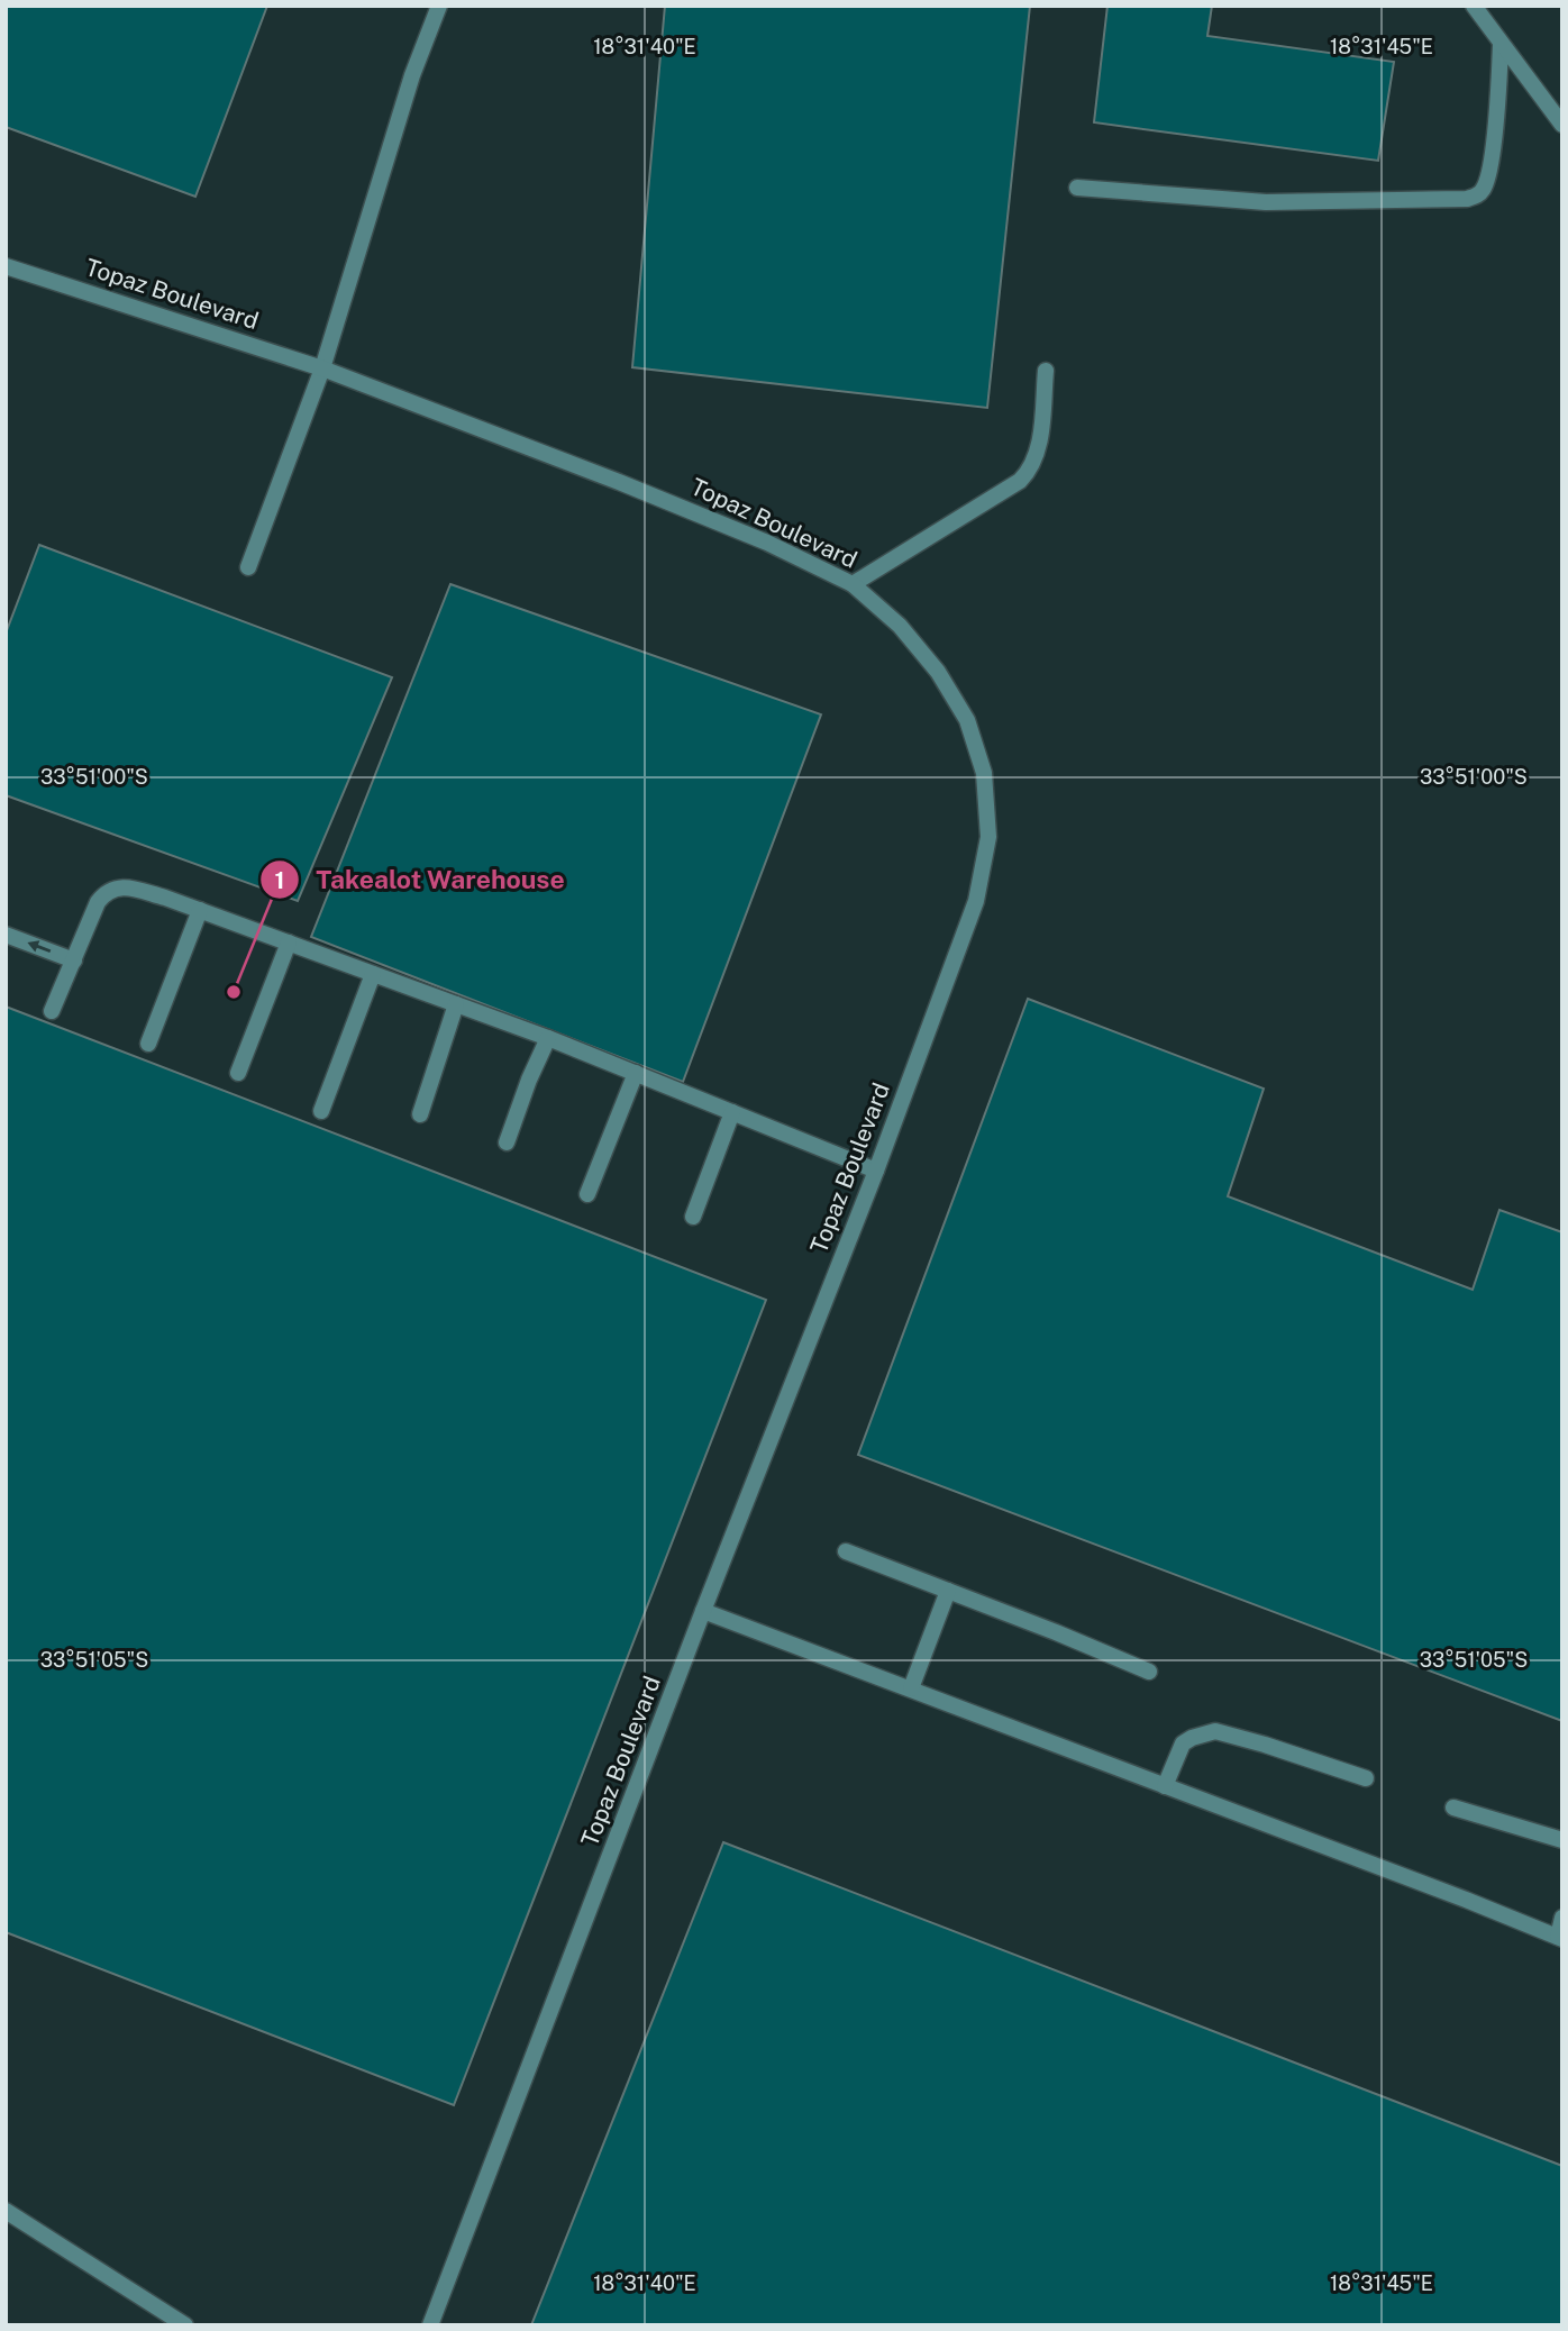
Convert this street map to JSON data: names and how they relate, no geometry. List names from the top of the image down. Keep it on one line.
{"streets":{"street":["Topaz Boulevard"]},"places":["Takealot Warehouse"],"coordinates":["18°31'40\"E","18°31'45\"E","33°51'00\"S","33°51'05\"S"]}
